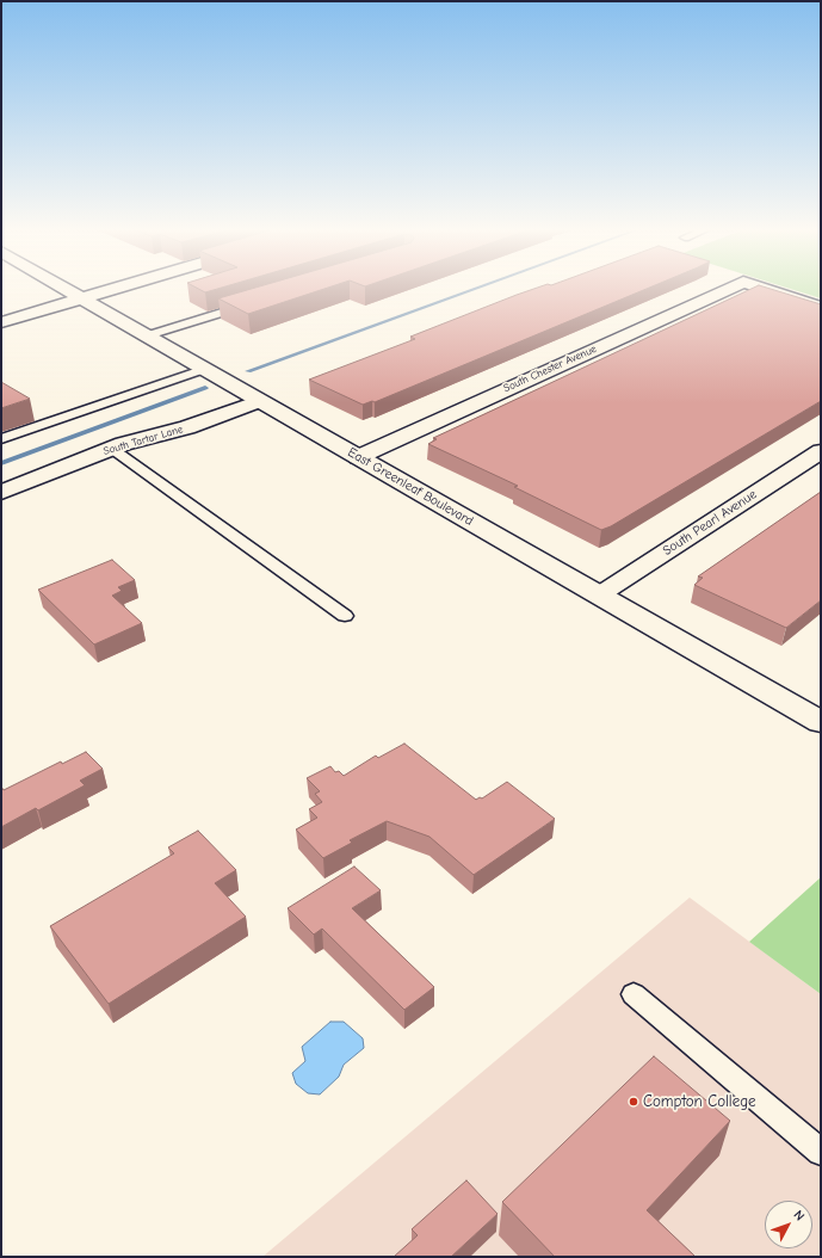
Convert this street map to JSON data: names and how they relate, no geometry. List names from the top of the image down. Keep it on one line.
{"streets":{"street":["South Chester Avenue","South Tartar Lane","East Greenleaf Boulevard","South Pearl Avenue"]},"crossings":[["South Chester Avenue","East Greenleaf Boulevard"],["South Tartar Lane","East Greenleaf Boulevard"],["East Greenleaf Boulevard","South Pearl Avenue"]],"places":["Compton College"],"north":"top right"}
